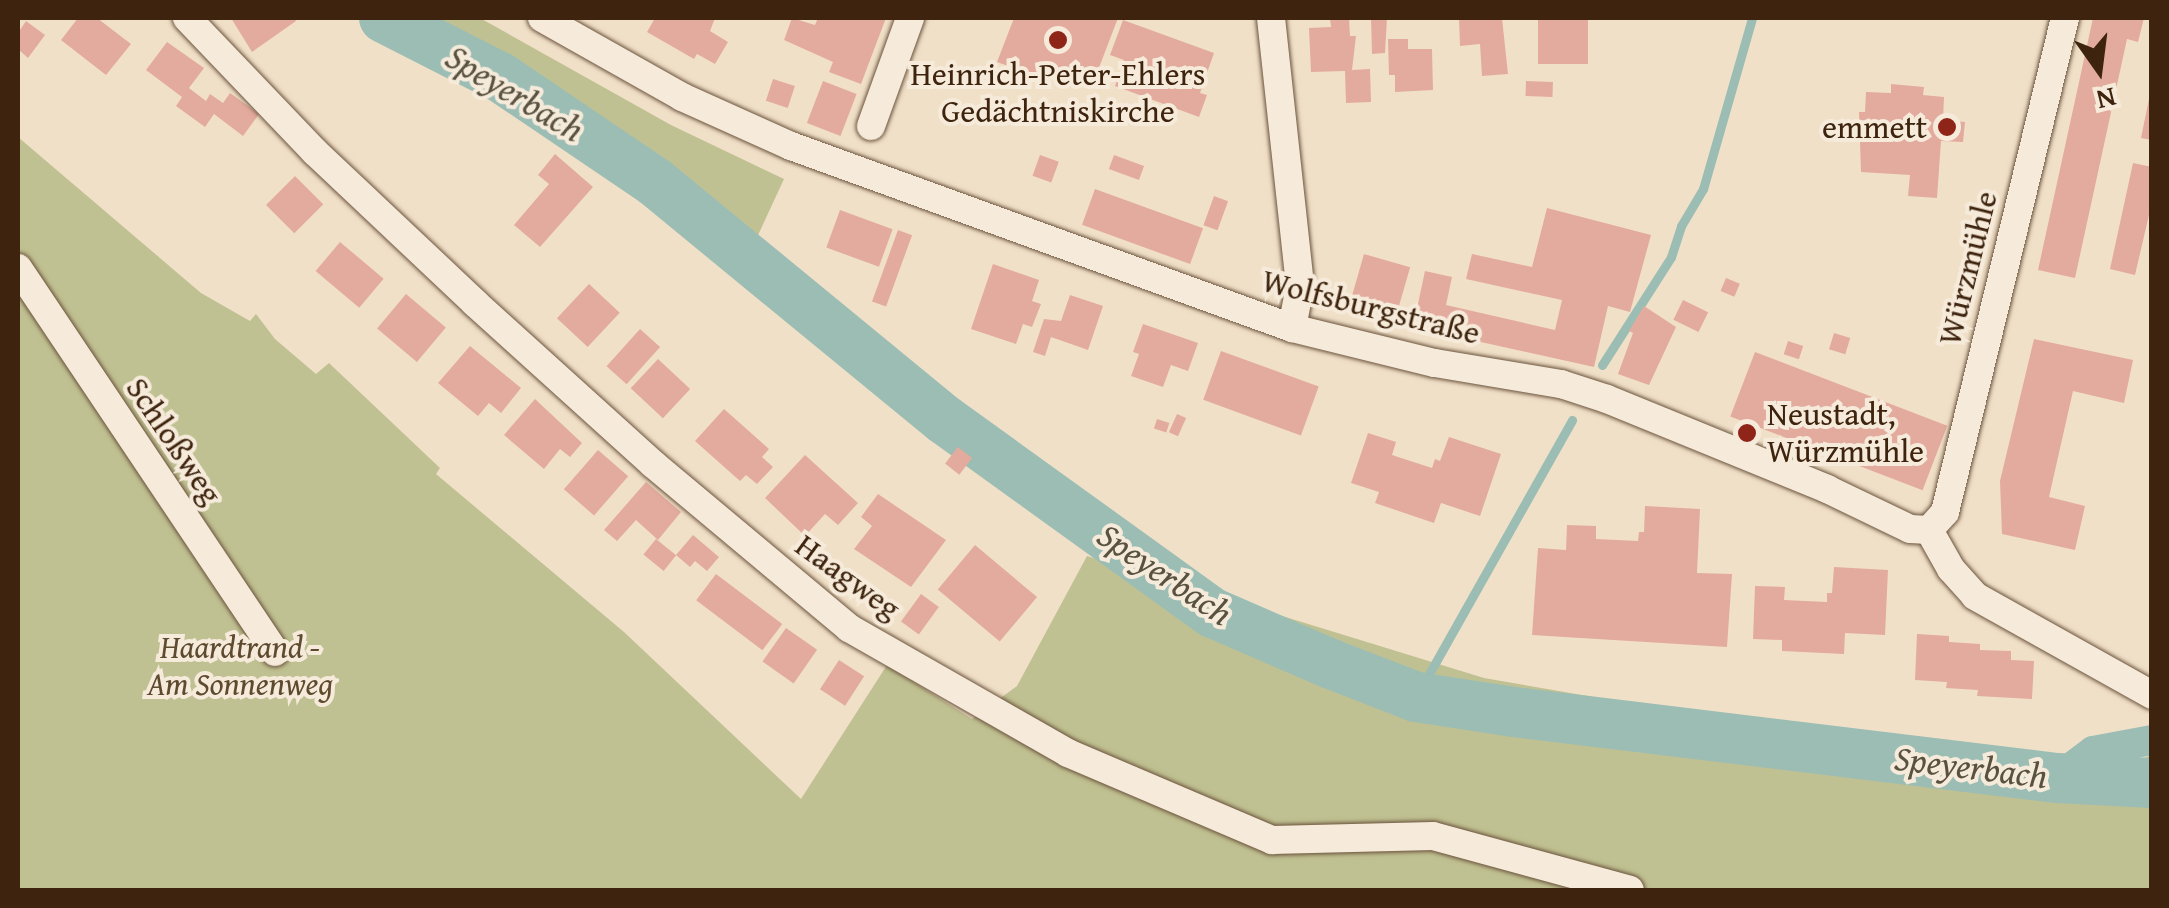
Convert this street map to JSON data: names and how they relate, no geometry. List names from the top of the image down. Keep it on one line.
{"streets":{"street":["Würzmühle","Wolfsburgstraße","Schloßweg","Haagweg"]},"crossings":[["Würzmühle","Wolfsburgstraße"]],"water":["Speyerbach"],"parks":["Haardtrand - Am Sonnenweg"],"places":["Heinrich-Peter-Ehlers Gedächtniskirche","emmett","Neustadt, Würzmühle"],"north":"bottom"}
